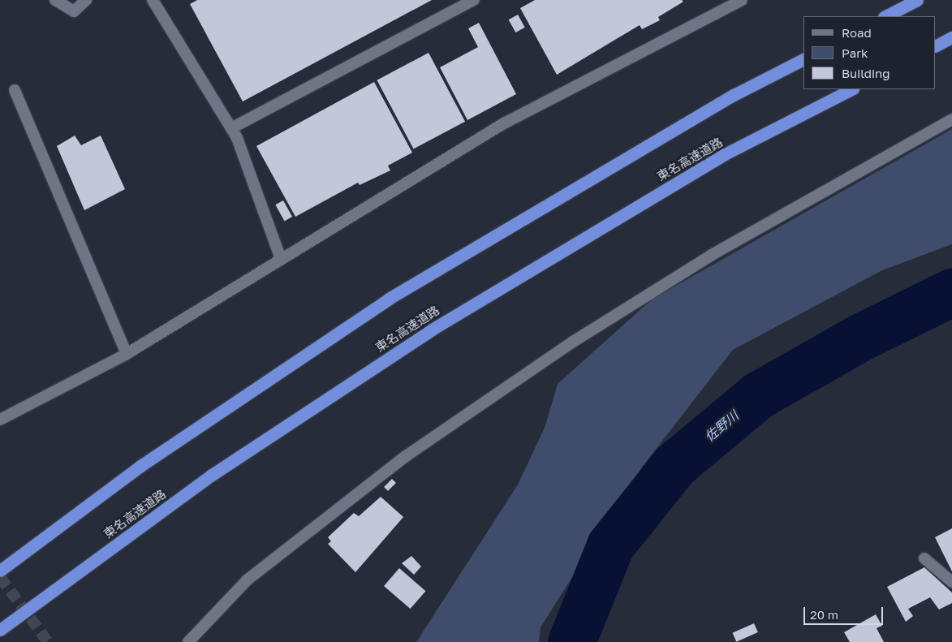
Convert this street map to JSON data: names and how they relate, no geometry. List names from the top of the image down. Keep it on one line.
{"streets":{"highway":["東名高速道路"]},"water":["佐野川"],"legend":["Road","Park","Building"],"scale_bar":"20 m"}
